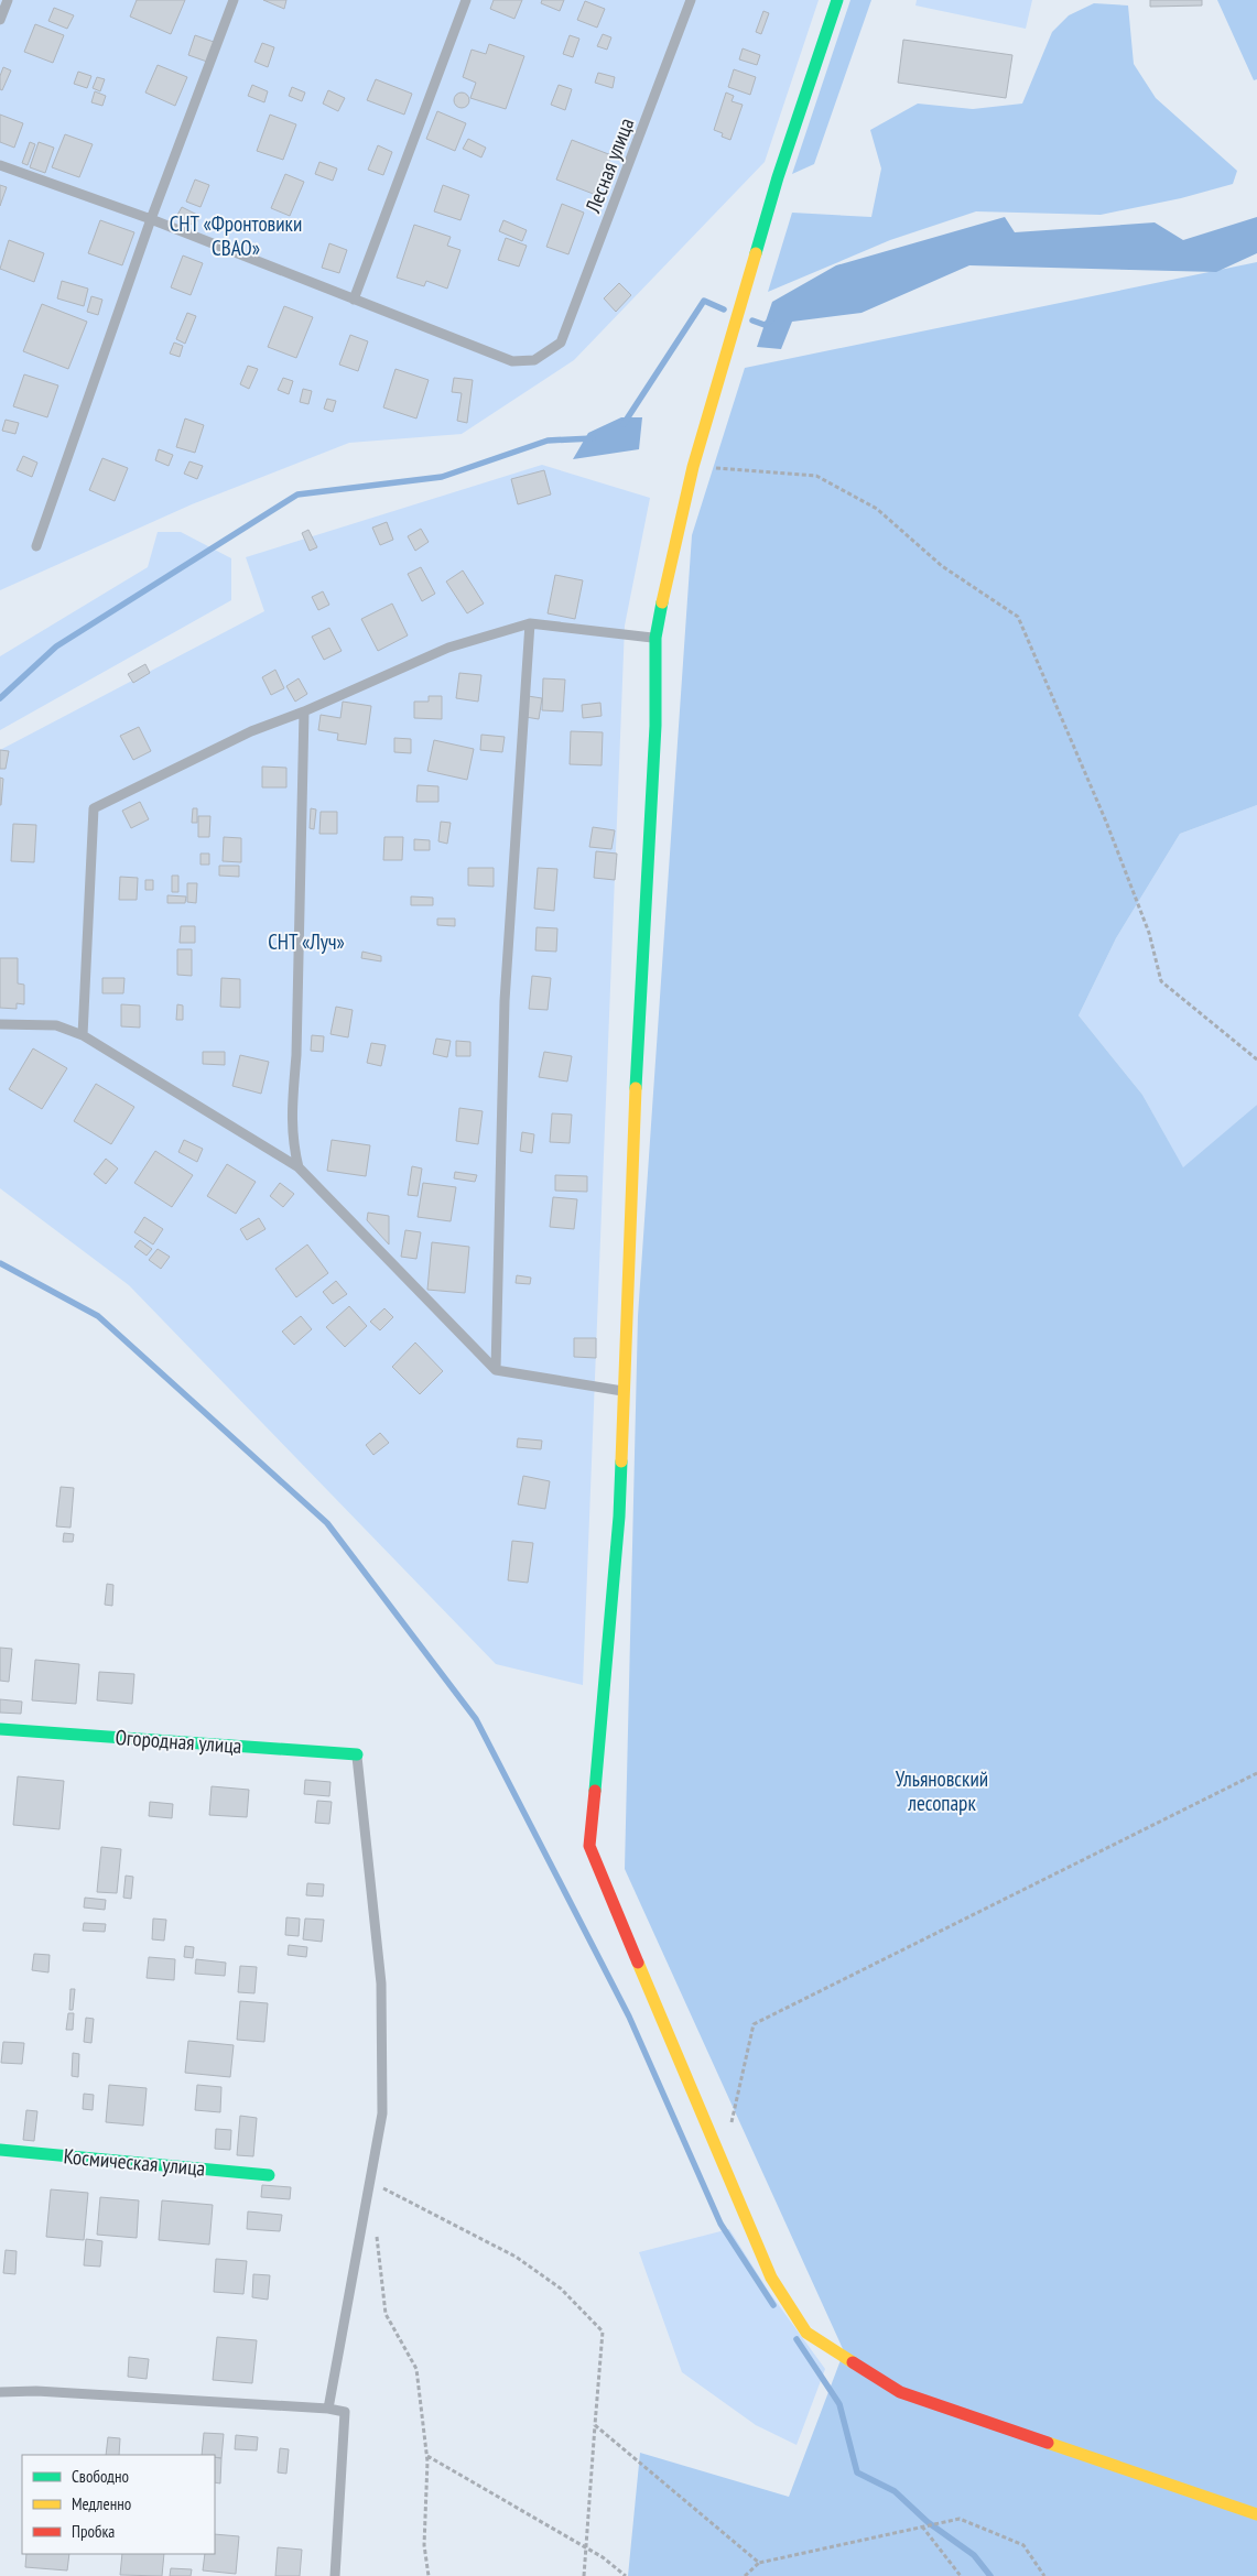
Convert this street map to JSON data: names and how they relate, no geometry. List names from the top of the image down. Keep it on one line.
{"streets":{"street":["Огородная улица","Космическая улица"],"lane":["Лесная улица"]},"parks":["СНТ «Фронтовики СВАО»","СНТ «Луч»","Ульяновский лесопарк"],"legend":["Свободно","Медленно","Пробка"]}
